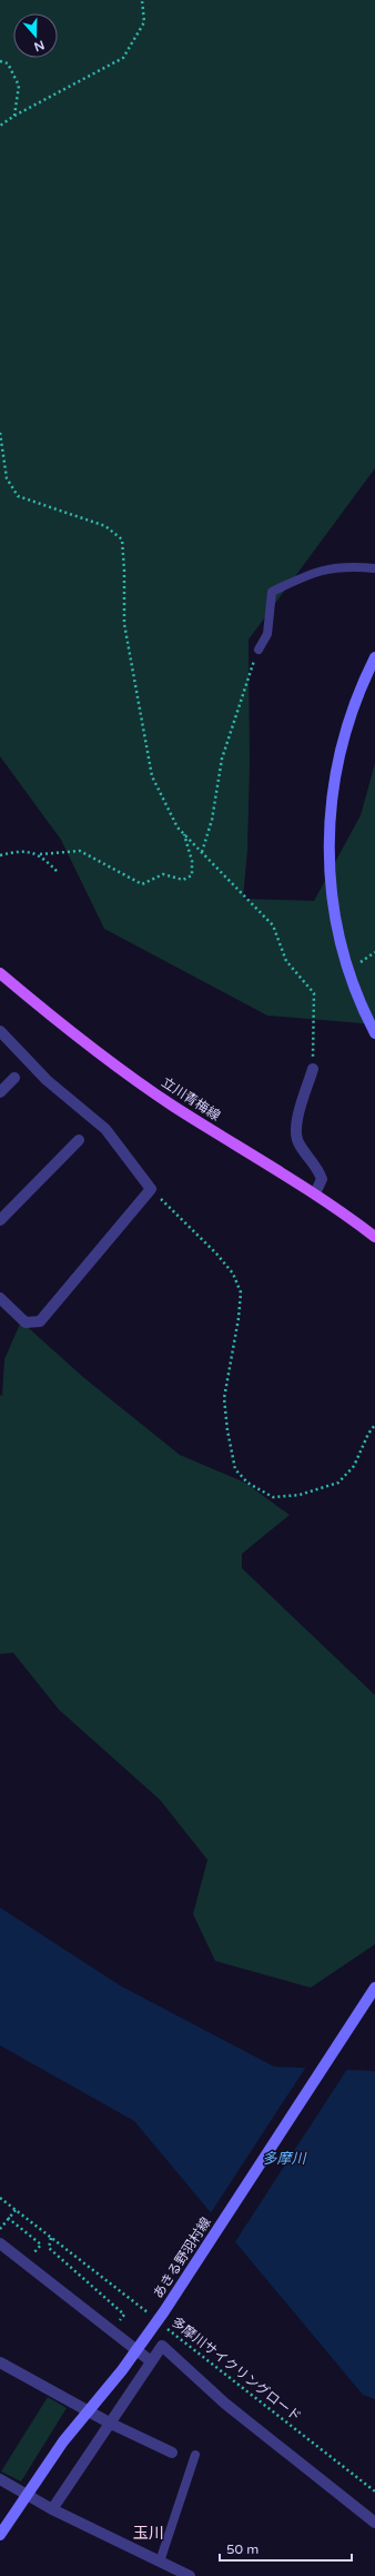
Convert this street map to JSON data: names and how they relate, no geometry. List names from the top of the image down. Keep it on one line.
{"streets":{"main road":["立川青梅線","あきる野羽村線"],"path":["多摩川サイクリングロード"]},"districts":["玉川"],"water":["多摩川"],"scale_bar":"50 m","north":"bottom"}
